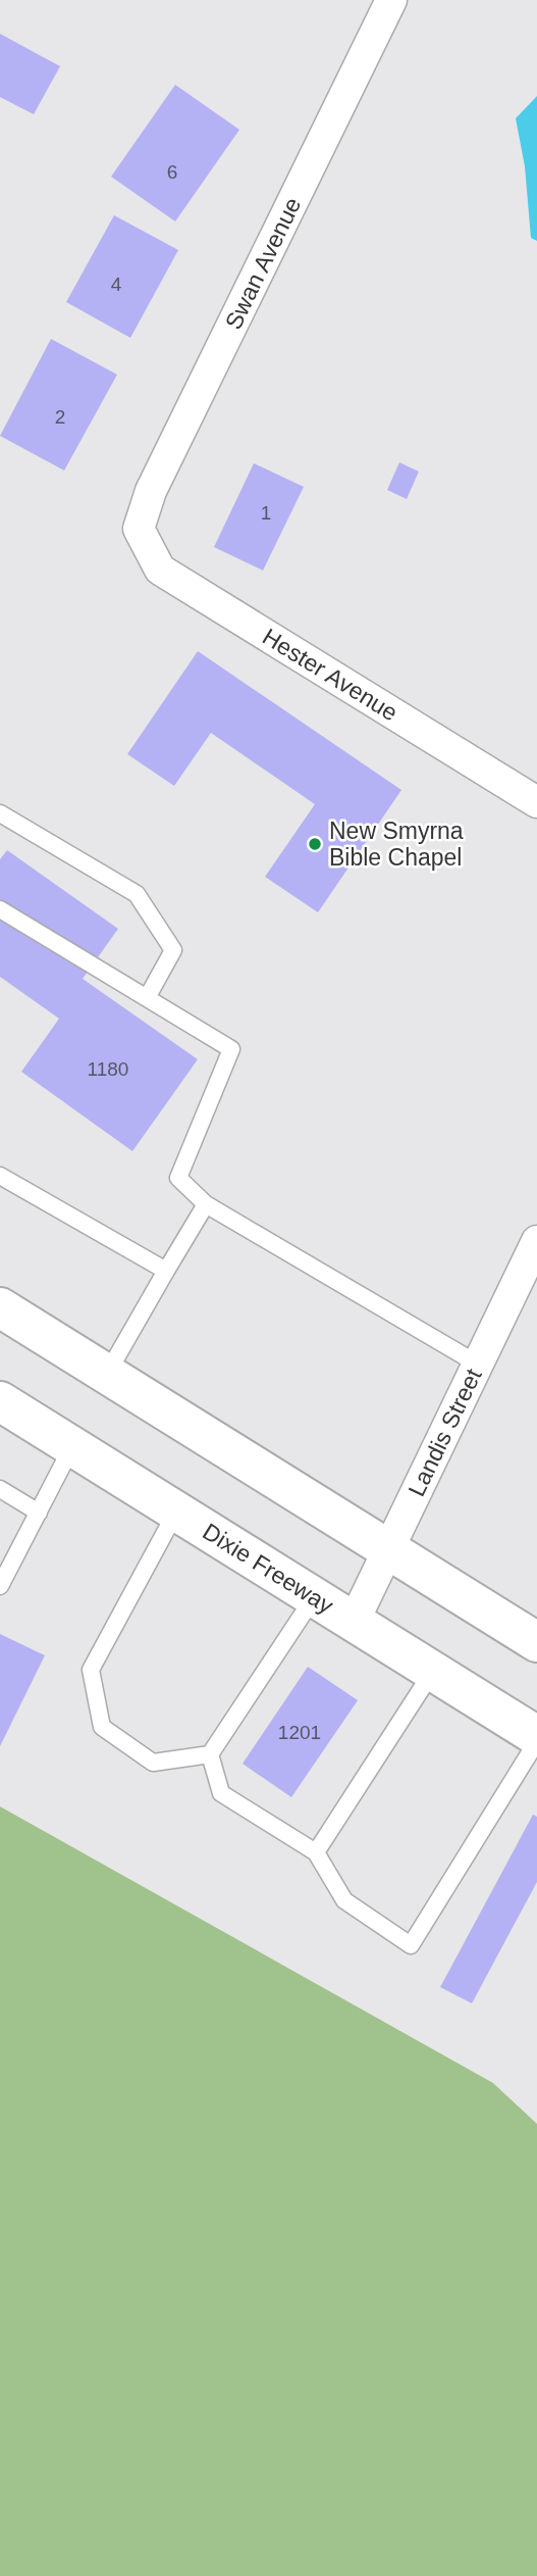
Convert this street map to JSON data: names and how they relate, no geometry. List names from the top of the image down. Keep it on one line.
{"streets":{"main road":["Dixie Freeway"],"street":["Swan Avenue","Hester Avenue","Landis Street"]},"crossings":[["Swan Avenue","Hester Avenue"],["Landis Street","Dixie Freeway"]],"places":["New Smyrna Bible Chapel"],"house_numbers":["6","4","2","1","1180","1201"]}
